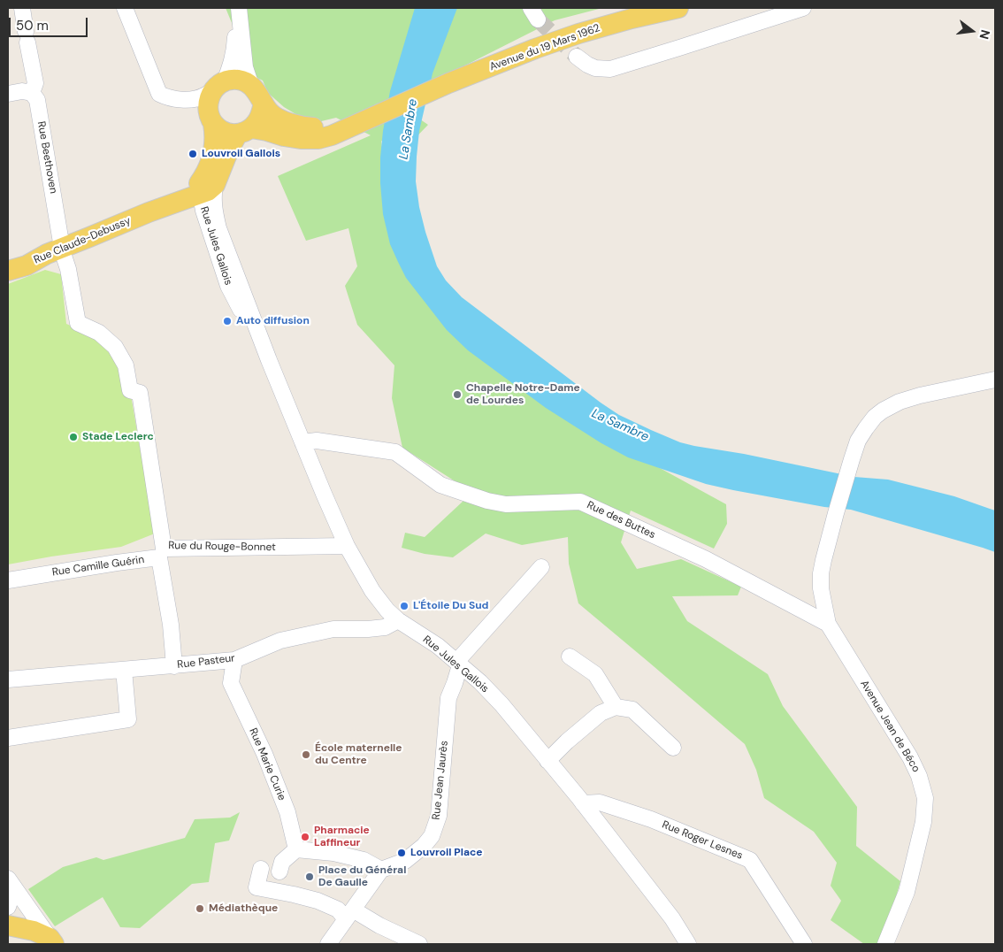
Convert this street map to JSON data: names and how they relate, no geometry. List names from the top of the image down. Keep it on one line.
{"streets":{"main road":["Avenue du 19 Mars 1962","Rue Claude-Debussy","Rue Jules Gallois"],"street":["Rue Beethoven","Rue des Buttes","Rue du Rouge-Bonnet","Rue Camille Guérin","Rue Pasteur","Avenue Jean de Béco","Rue Marie Curie","Rue Jean Jaurès","Rue Roger Lesnes"]},"crossings":[["Rue Beethoven","Rue Claude-Debussy"],["Rue Beethoven","Rue du Rouge-Bonnet"],["Rue Claude-Debussy","Rue Jules Gallois"],["Rue Claude-Debussy","Rue du Rouge-Bonnet"],["Rue Jules Gallois","Rue des Buttes"],["Rue Jules Gallois","Rue du Rouge-Bonnet"],["Rue Jules Gallois","Rue Pasteur"],["Rue Jules Gallois","Rue Jean Jaurès"],["Rue Jules Gallois","Rue Roger Lesnes"],["Rue des Buttes","Avenue Jean de Béco"],["Rue du Rouge-Bonnet","Rue Camille Guérin"],["Rue Camille Guérin","Rue Pasteur"],["Rue Pasteur","Rue Marie Curie"]],"water":["La Sambre"],"places":["Louvroil Gallois","Auto diffusion","Chapelle Notre-Dame de Lourdes","Stade Leclerc","L'Étoile Du Sud","École maternelle du Centre","Pharmacie Laffineur","Louvroil Place","Place du Général De Gaulle","Médiathèque"],"scale_bar":"50 m","north":"right"}
